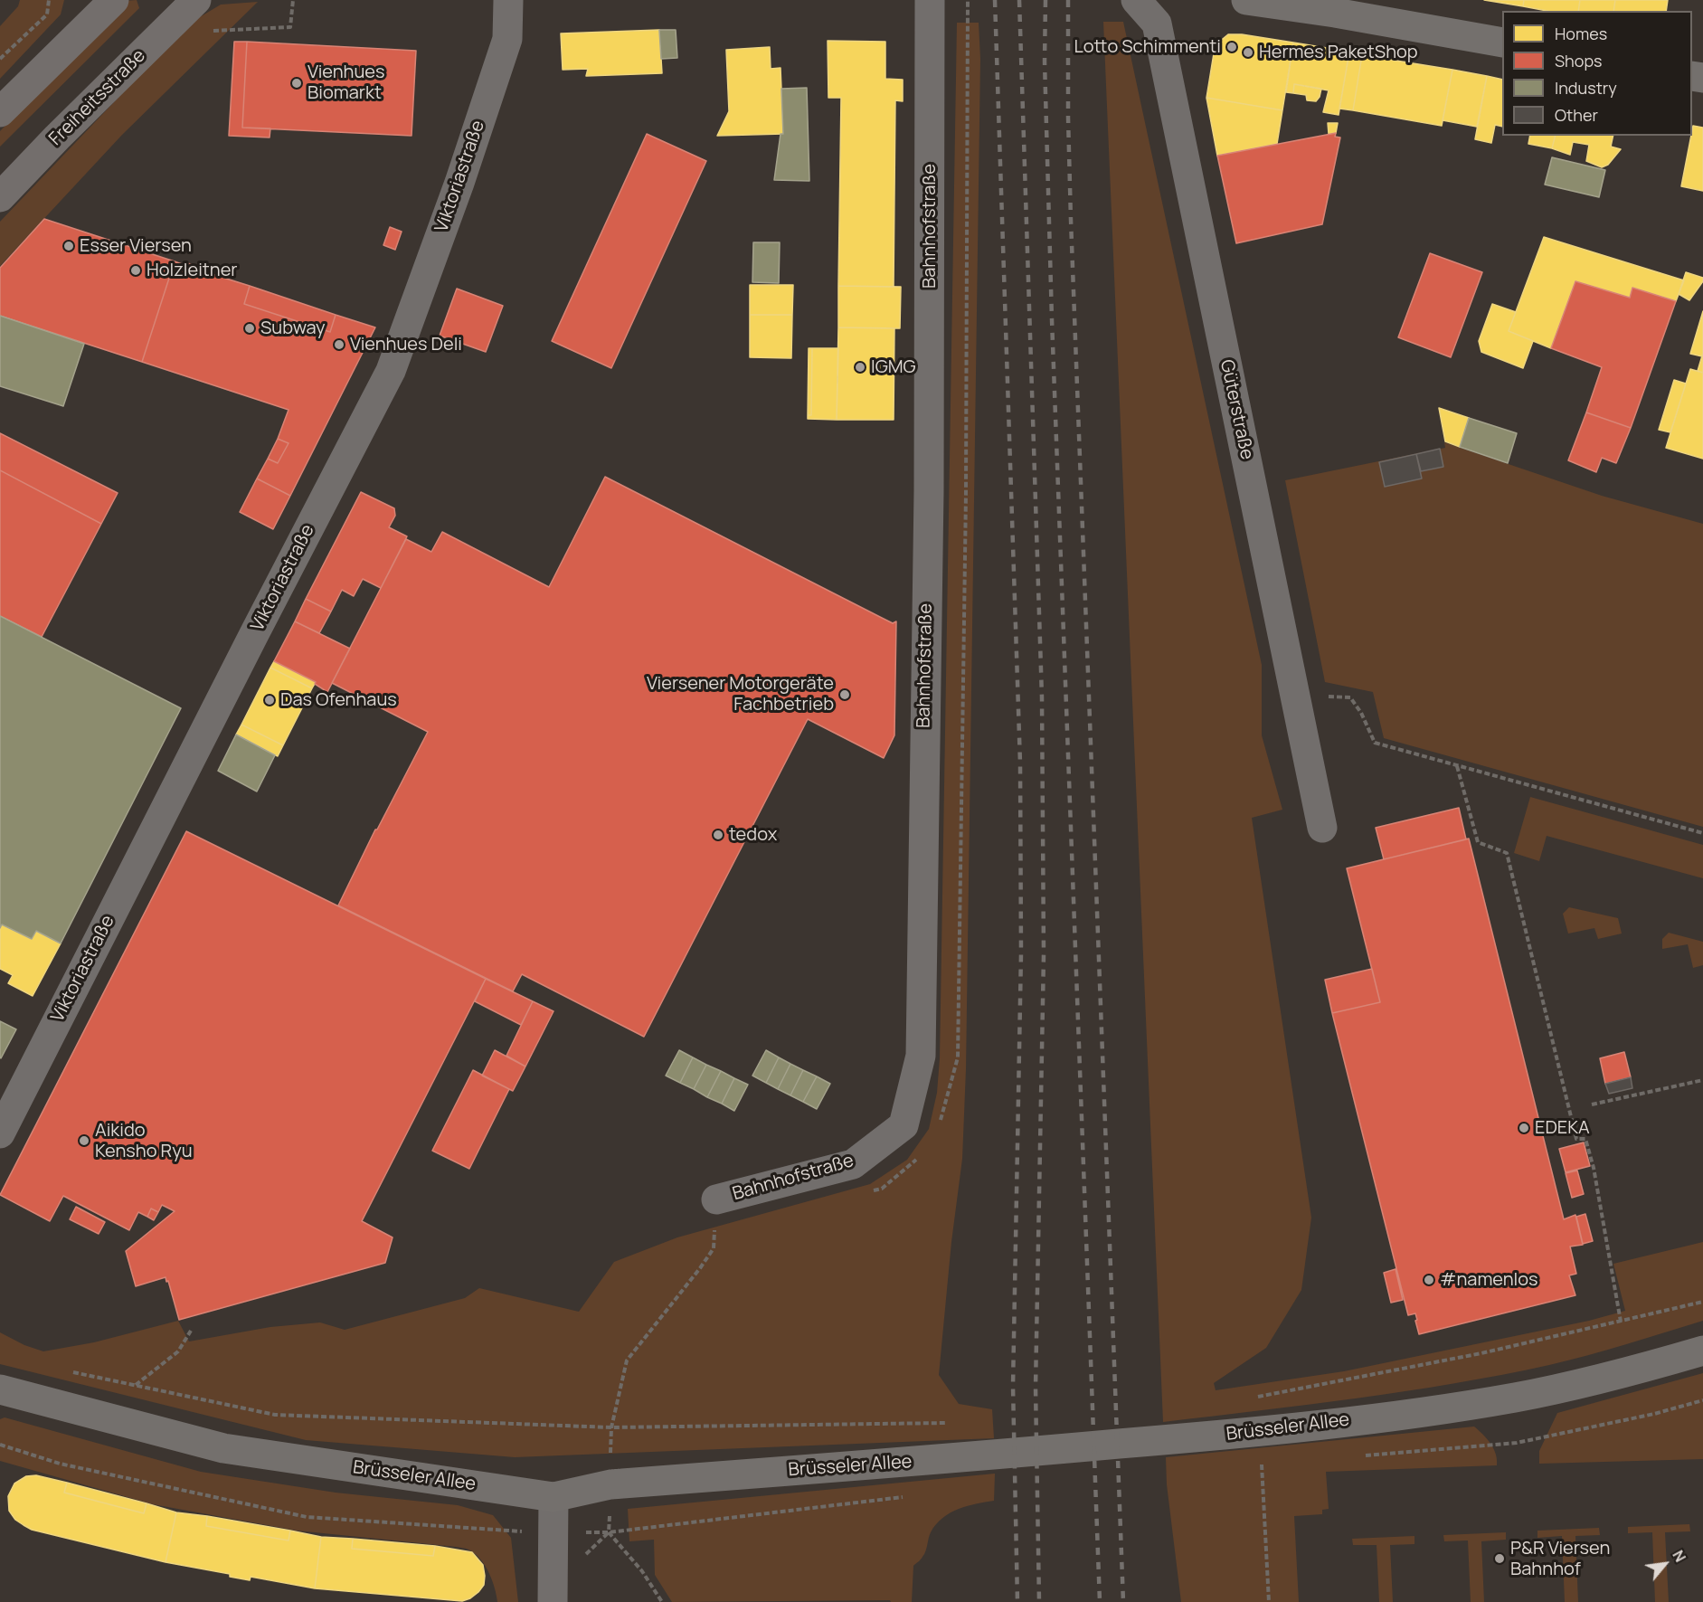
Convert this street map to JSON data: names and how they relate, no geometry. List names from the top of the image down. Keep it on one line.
{"streets":{"main road":["Freiheitsstraße","Brüsseler Allee"],"street":["Viktoriastraße","Bahnhofstraße","Güterstraße"]},"places":["Lotto Schimmenti","Hermes PaketShop","Vienhues Biomarkt","Esser Viersen","Holzleitner","Subway","Vienhues Deli","IGMG","Viersener Motorgeräte Fachbetrieb","Das Ofenhaus","tedox","EDEKA","Aikido Kensho Ryu","#namenlos","P&R Viersen Bahnhof"],"legend":["Homes","Shops","Industry","Other"],"north":"top right"}
